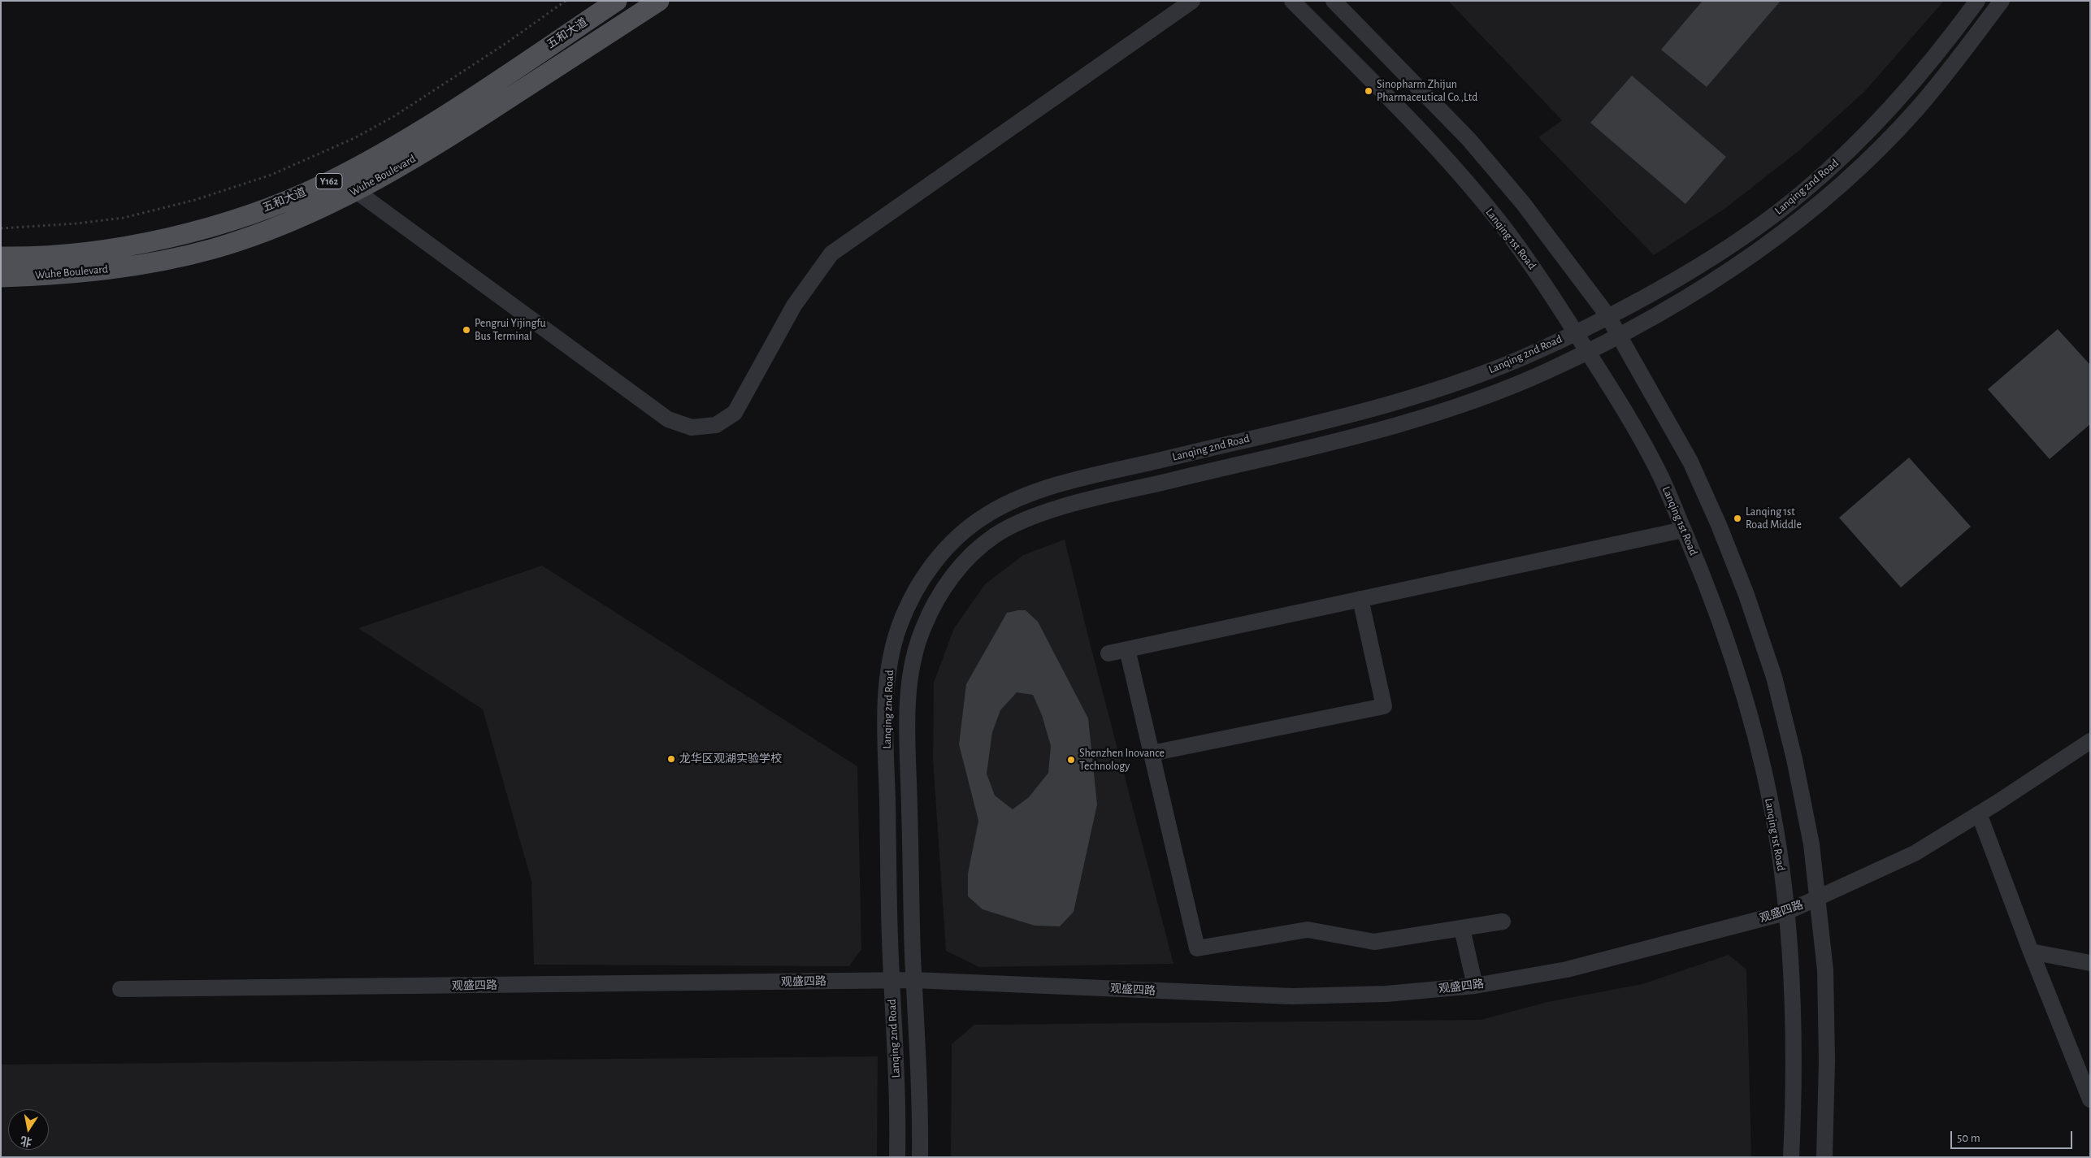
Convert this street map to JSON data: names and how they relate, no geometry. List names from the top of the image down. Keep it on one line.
{"streets":{"main road":["五和大道","Wuhe Boulevard","Y162"],"street":["Lanqing 2nd Road","Lanqing 1st Road","观盛四路"]},"crossings":[["Lanqing 2nd Road","Lanqing 1st Road"],["Lanqing 2nd Road","观盛四路"],["Lanqing 1st Road","观盛四路"]],"places":["Sinopharm Zhijun Pharmaceutical Co.,Ltd","Pengrui Yijingfu Bus Terminal","Lanqing 1st Road Middle","龙华区观湖实验学校","Shenzhen Inovance Technology"],"scale_bar":"50 m","north":"bottom"}
